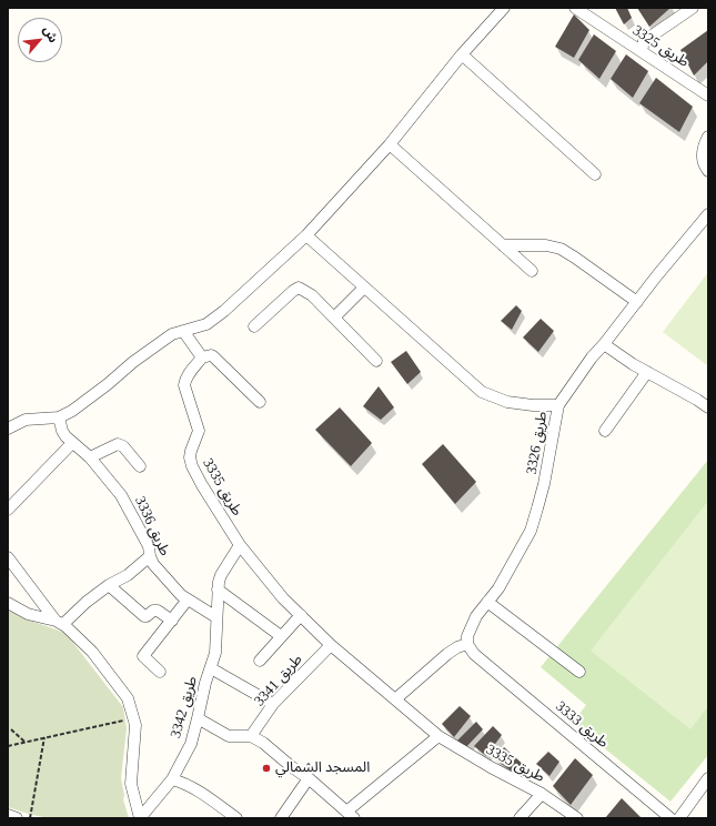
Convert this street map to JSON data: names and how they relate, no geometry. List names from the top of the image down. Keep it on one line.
{"streets":{"street":["طريق 3325","طريق 3326","طريق 3335","طريق 3336","طريق 3341","طريق 3342","طريق 3333"]},"crossings":[["طريق 3326","طريق 3333"],["طريق 3335","طريق 3341"],["طريق 3335","طريق 3342"],["طريق 3336","طريق 3342"],["طريق 3341","طريق 3342"]],"places":["المسجد الشمالي"],"north":"top right"}
